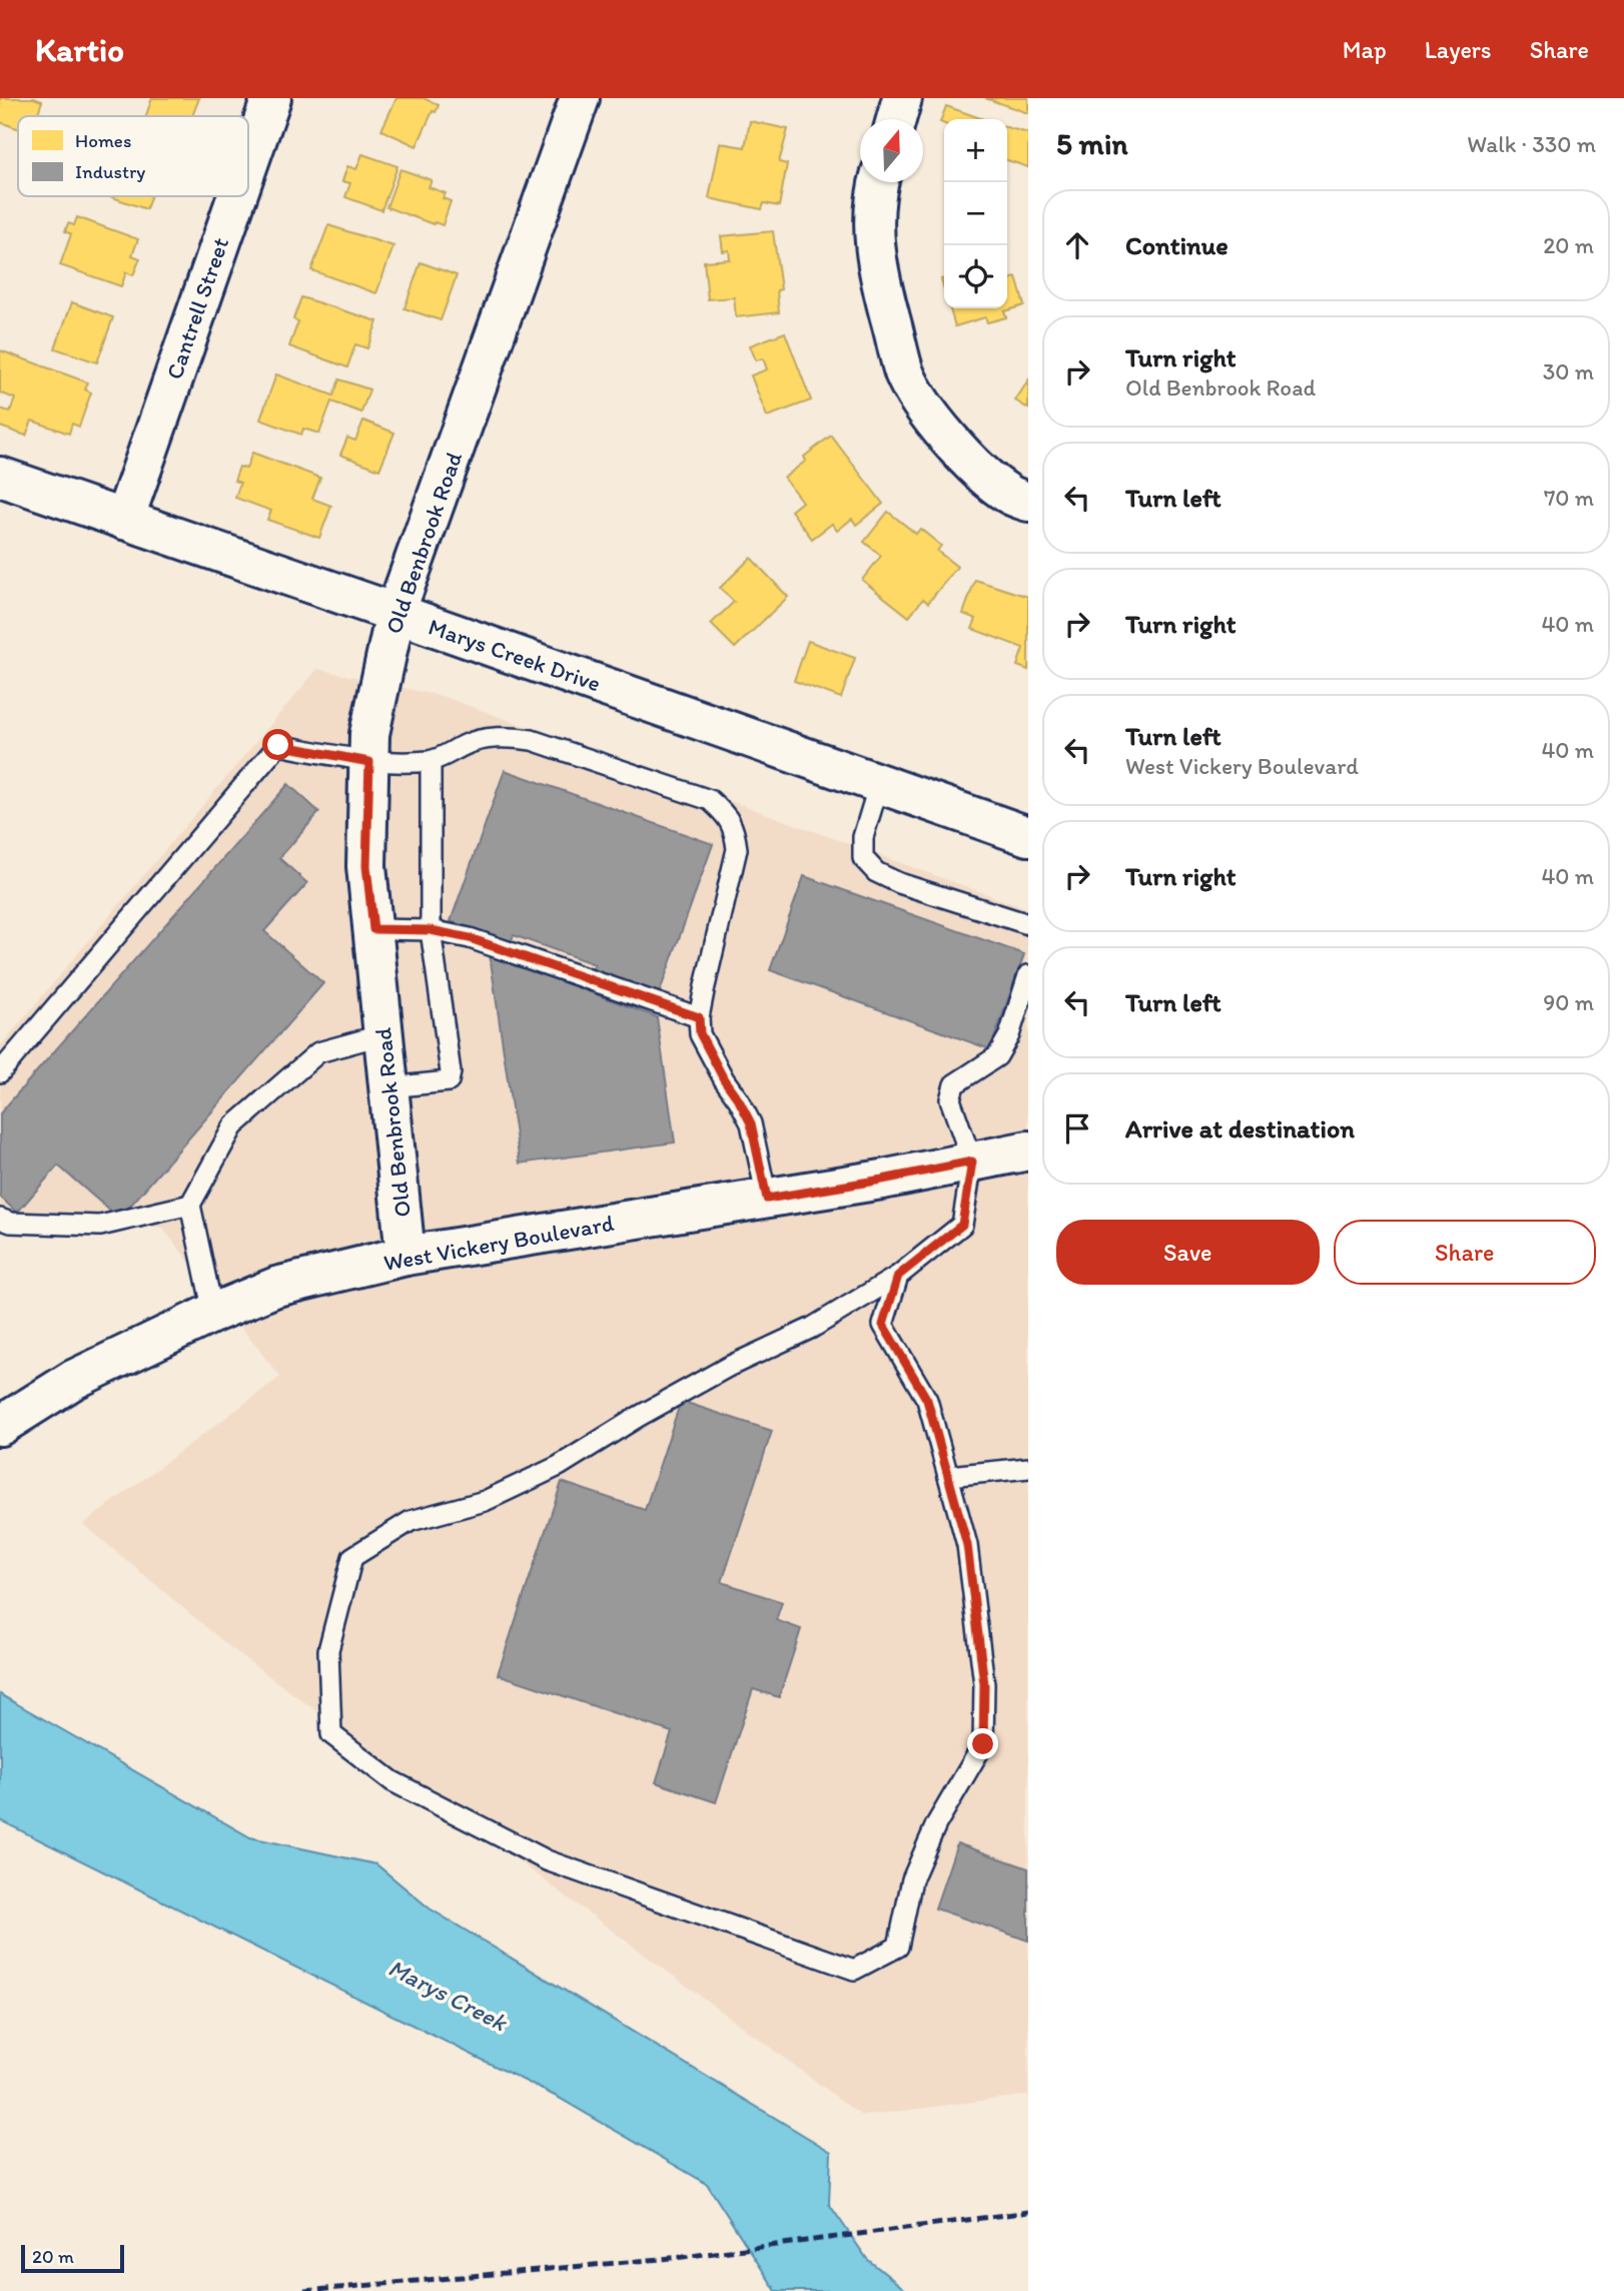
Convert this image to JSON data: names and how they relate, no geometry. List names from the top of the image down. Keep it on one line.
{"streets":{"street":["Cantrell Street","Old Benbrook Road","Marys Creek Drive","West Vickery Boulevard"]},"crossings":[["Cantrell Street","Marys Creek Drive"],["Old Benbrook Road","Marys Creek Drive"],["Old Benbrook Road","West Vickery Boulevard"]],"water":["Marys Creek"],"legend":["Homes","Industry"],"scale_bar":"20 m","north":"top","page":{"header":"Kartio","nav":["Map","Layers","Share"],"heading":["5 min","Walk · 330 m"],"map_buttons":["+","−"],"list":[["Continue","20 m"],["Turn right","Old Benbrook Road","30 m"],["Turn left","70 m"],["Turn right","40 m"],["Turn left","West Vickery Boulevard","40 m"],["Turn right","40 m"],["Turn left","90 m"],"Arrive at destination"],"buttons":["Save","Share"],"scale":"20 m"}}
